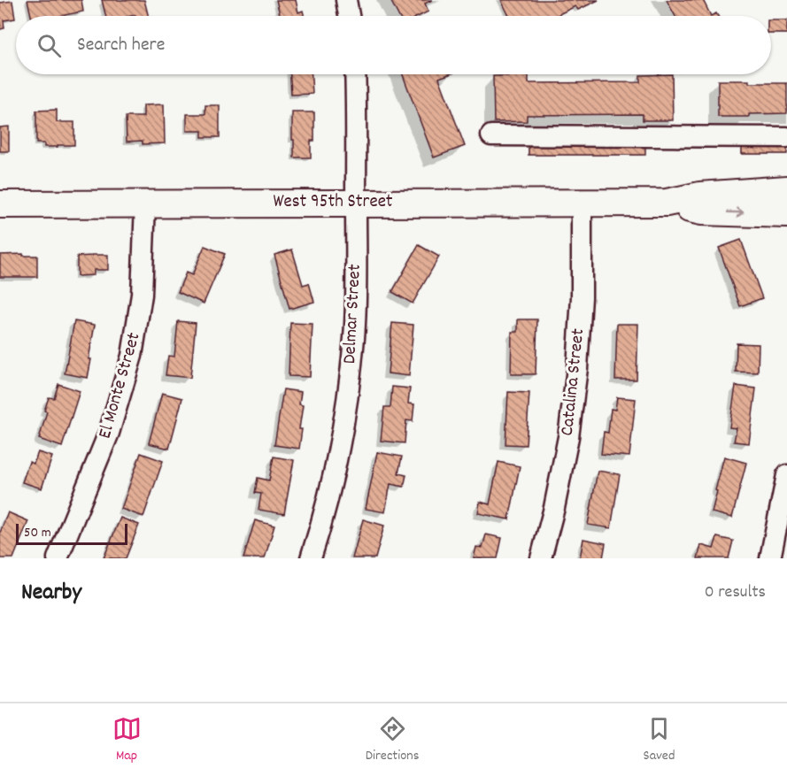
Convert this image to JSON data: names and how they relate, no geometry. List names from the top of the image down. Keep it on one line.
{"streets":{"main road":["West 95th Street"],"street":["Delmar Street","Catalina Street","El Monte Street"]},"crossings":[["West 95th Street","Delmar Street"],["West 95th Street","Catalina Street"],["West 95th Street","El Monte Street"]],"scale_bar":"50 m","page":{"search":"Search here","scale":"50 m","heading":["Nearby","0 results"],"nav":["Map","Directions","Saved"]}}
